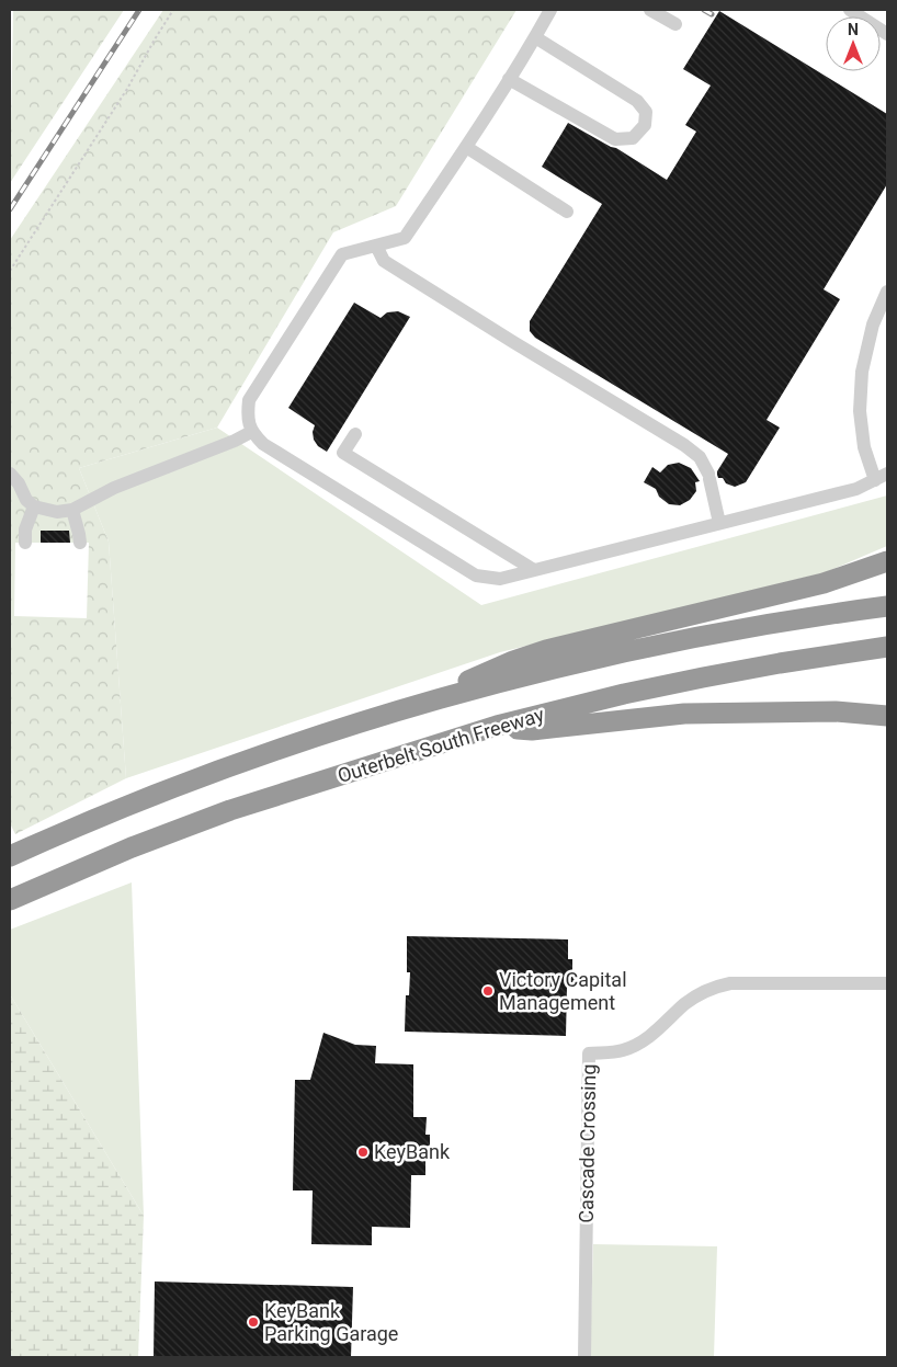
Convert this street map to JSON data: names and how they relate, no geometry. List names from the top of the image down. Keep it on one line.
{"streets":{"highway":["Outerbelt South Freeway"],"lane":["Cascade Crossing"]},"places":["Victory Capital Management","KeyBank","KeyBank Parking Garage"],"north":"top"}
